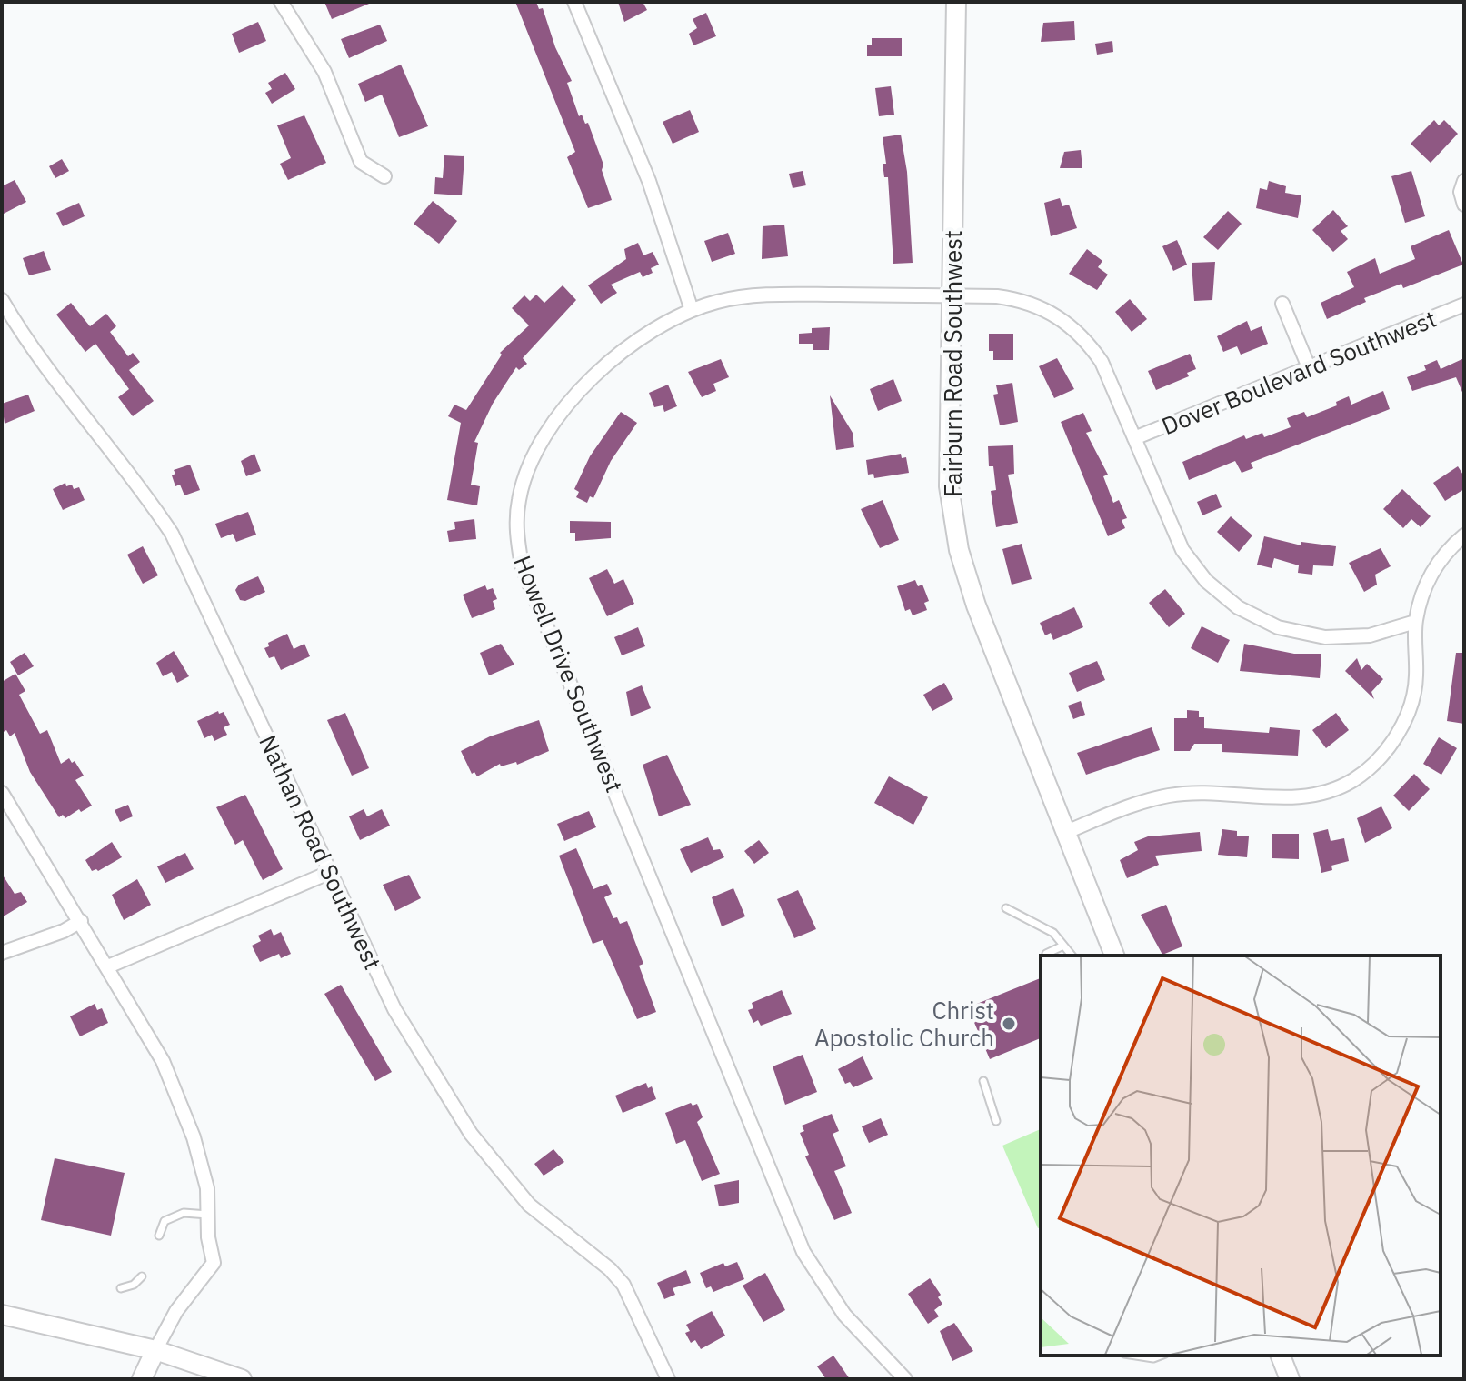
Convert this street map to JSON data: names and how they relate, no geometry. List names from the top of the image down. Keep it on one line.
{"streets":{"street":["Fairburn Road Southwest","Dover Boulevard Southwest","Howell Drive Southwest","Nathan Road Southwest"]},"crossings":[["Fairburn Road Southwest","Howell Drive Southwest"],["Dover Boulevard Southwest","Howell Drive Southwest"]],"places":["Christ Apostolic Church"]}
